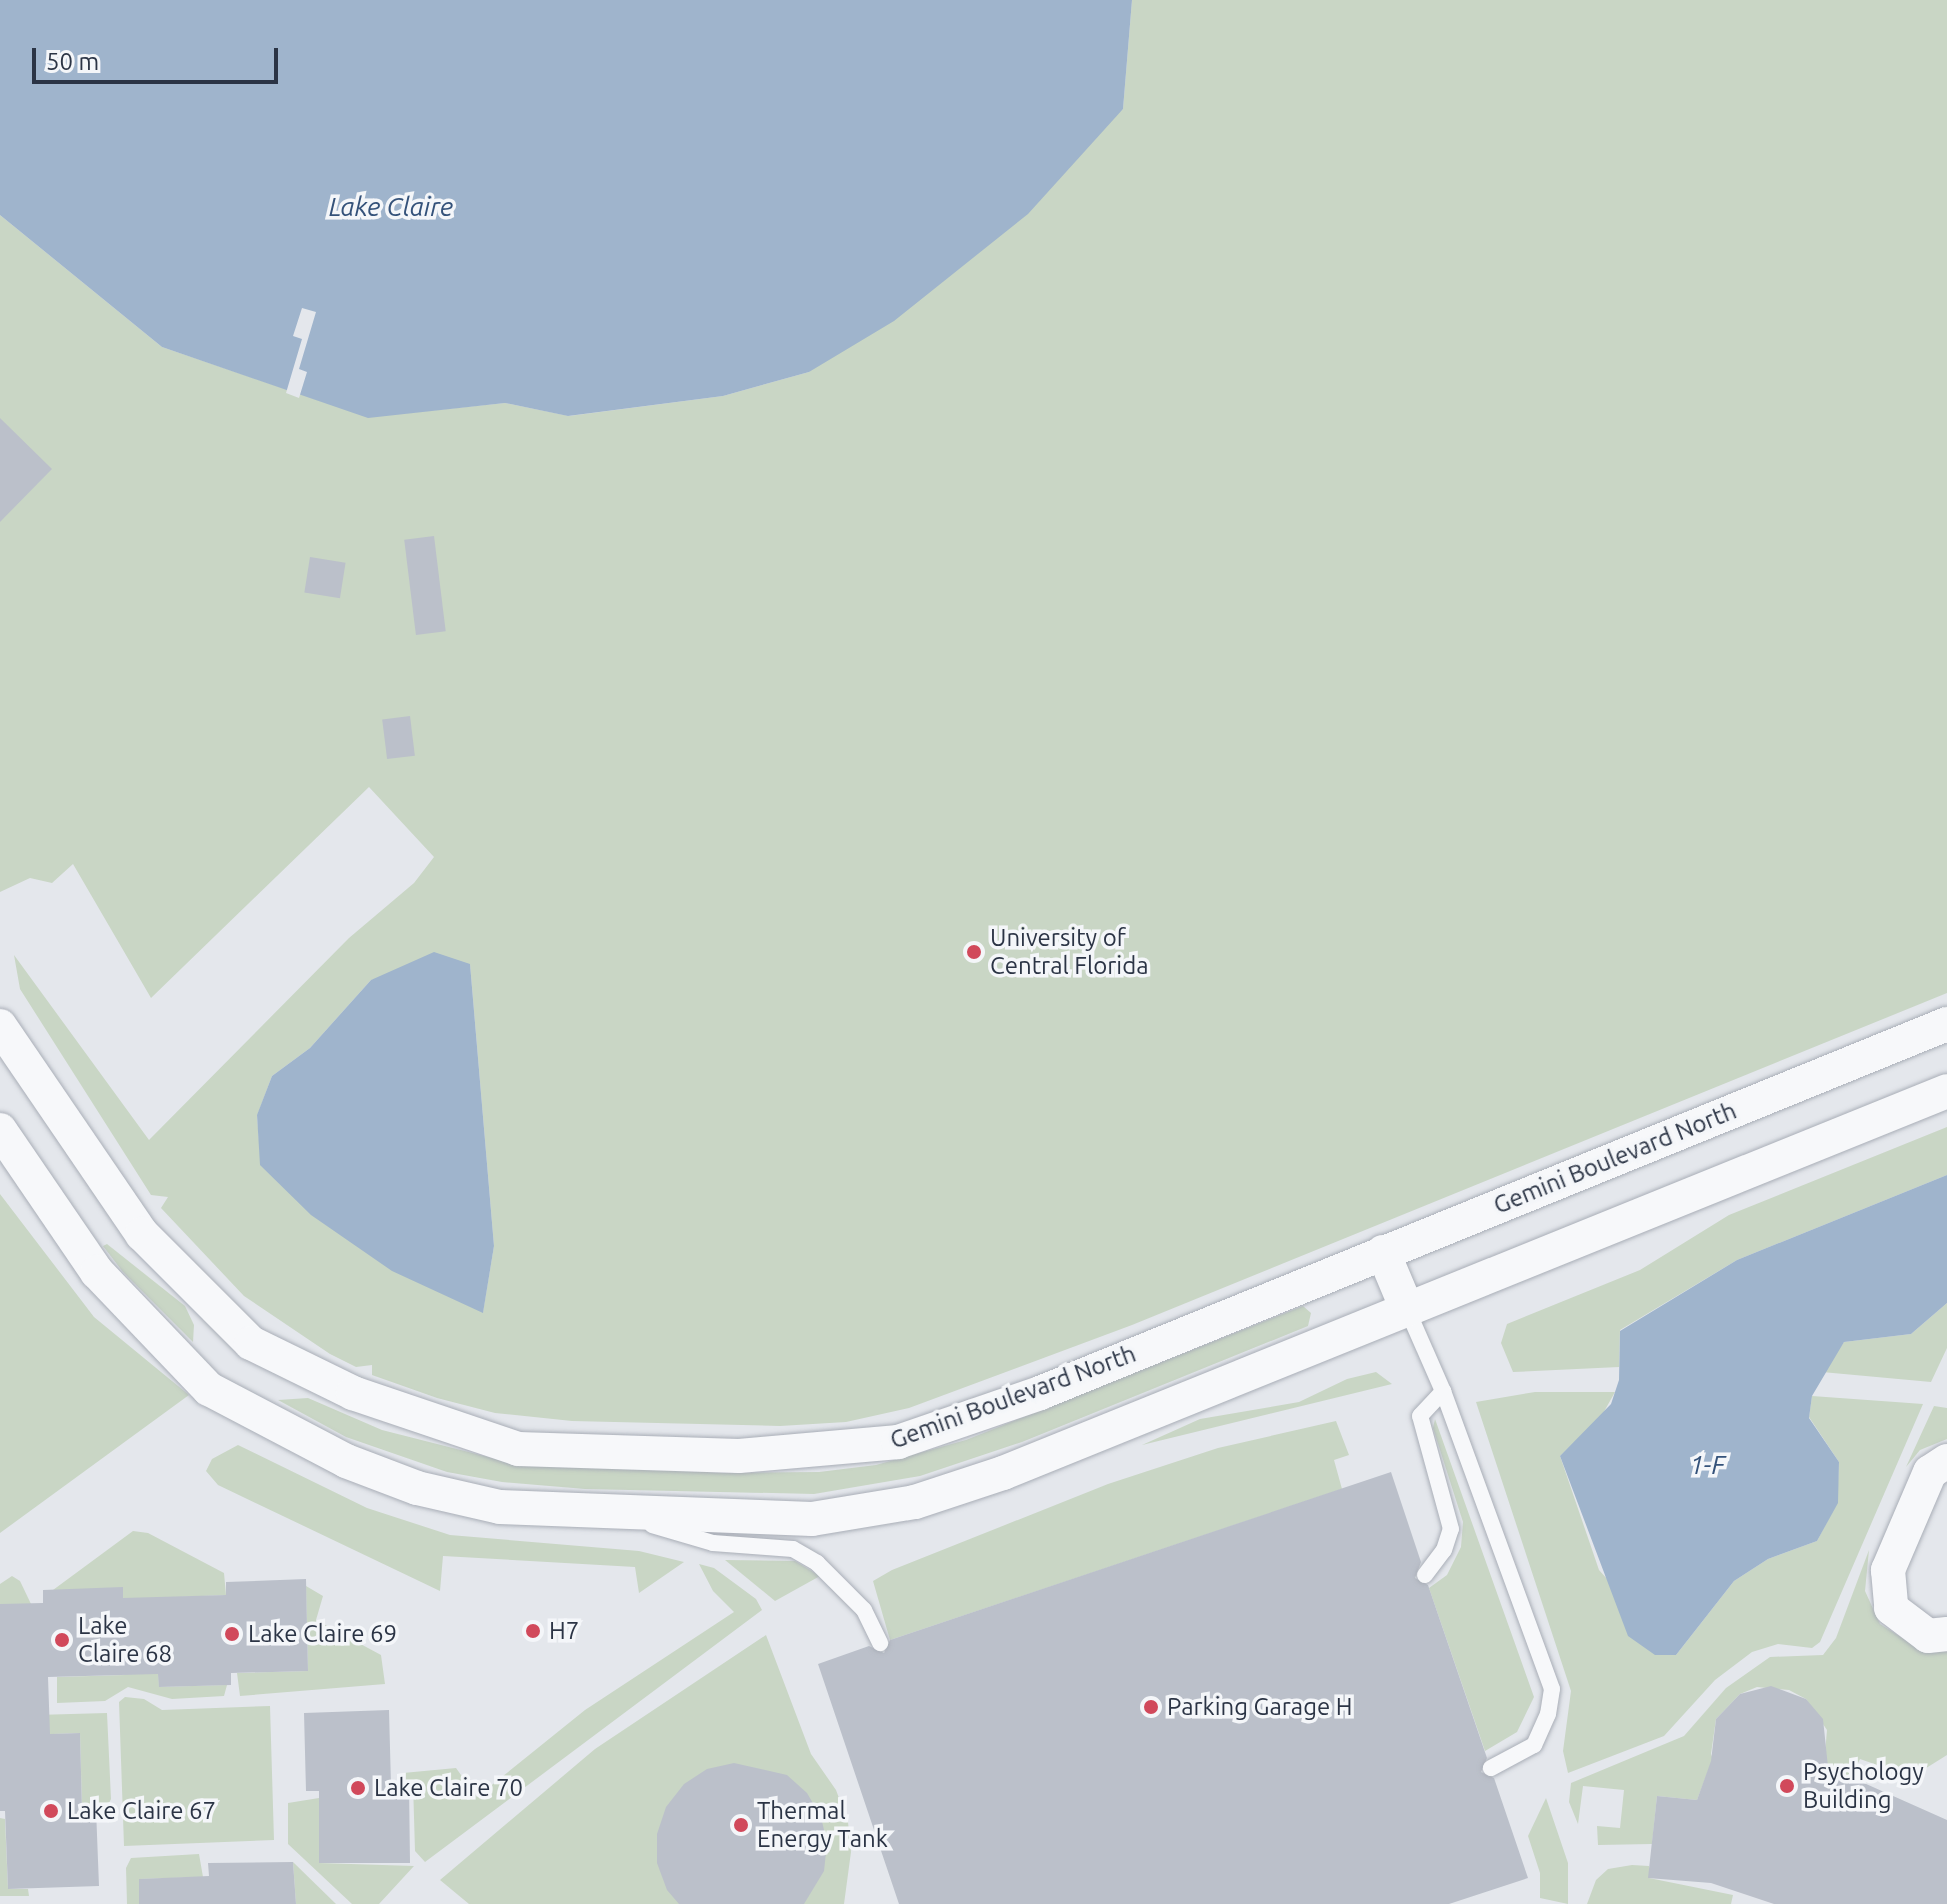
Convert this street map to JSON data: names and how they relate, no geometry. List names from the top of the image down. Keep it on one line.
{"streets":{"street":["Gemini Boulevard North"]},"water":["Lake Claire","1-F"],"places":["University of Central Florida","H7","Lake Claire 69","Lake Claire 68","Parking Garage H","Psychology Building","Lake Claire 70","Lake Claire 67","Thermal Energy Tank"],"scale_bar":"50 m"}
